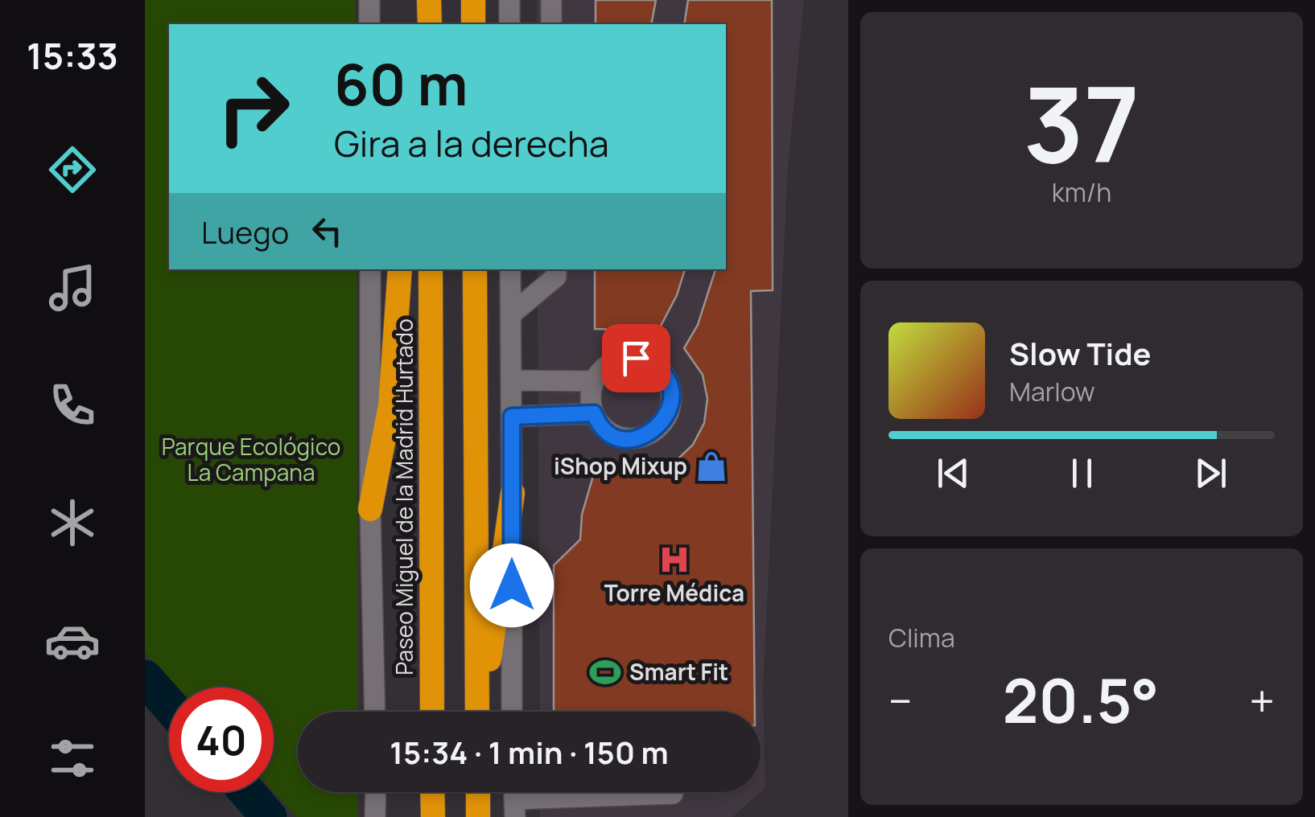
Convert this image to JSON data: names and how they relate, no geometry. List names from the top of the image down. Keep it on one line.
{"streets":{"highway":["Paseo Miguel de la Madrid Hurtado"]},"parks":["Parque Ecológico La Campana"],"places":{"shop":["iShop Mixup"],"hospital":["Torre Médica"],"sports":["Smart Fit"]},"page":{"tabs":"15:33","tile":[["37","km/h"],"Clima"],"turn":["60 m","Gira a la derecha"],"then":"Luego","song":["Slow Tide","Marlow"],"heat":["−","20.5°","+"],"limit":"40","trip":"15:34 · 1 min · 150 m"}}
